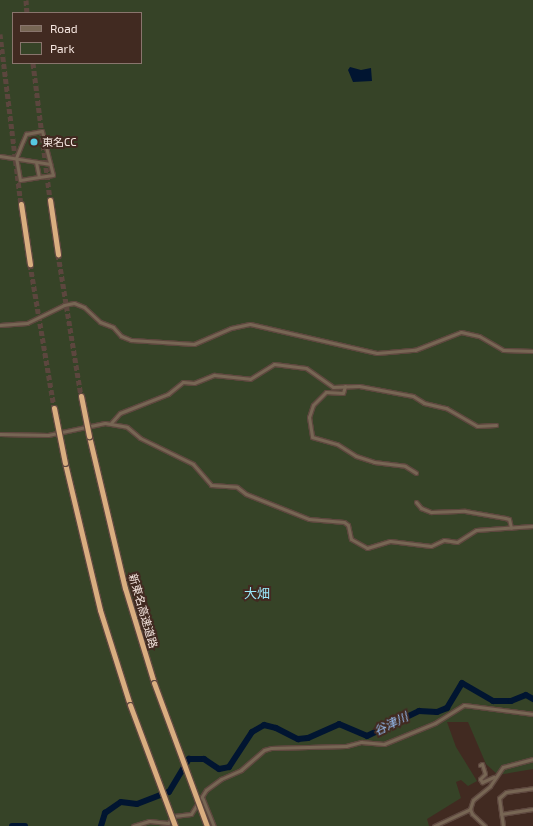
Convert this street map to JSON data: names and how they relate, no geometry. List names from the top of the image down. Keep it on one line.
{"streets":{"highway":["新東名高速道路"]},"districts":["大畑"],"water":["谷津川"],"places":["東名CC"],"legend":["Road","Park"]}
